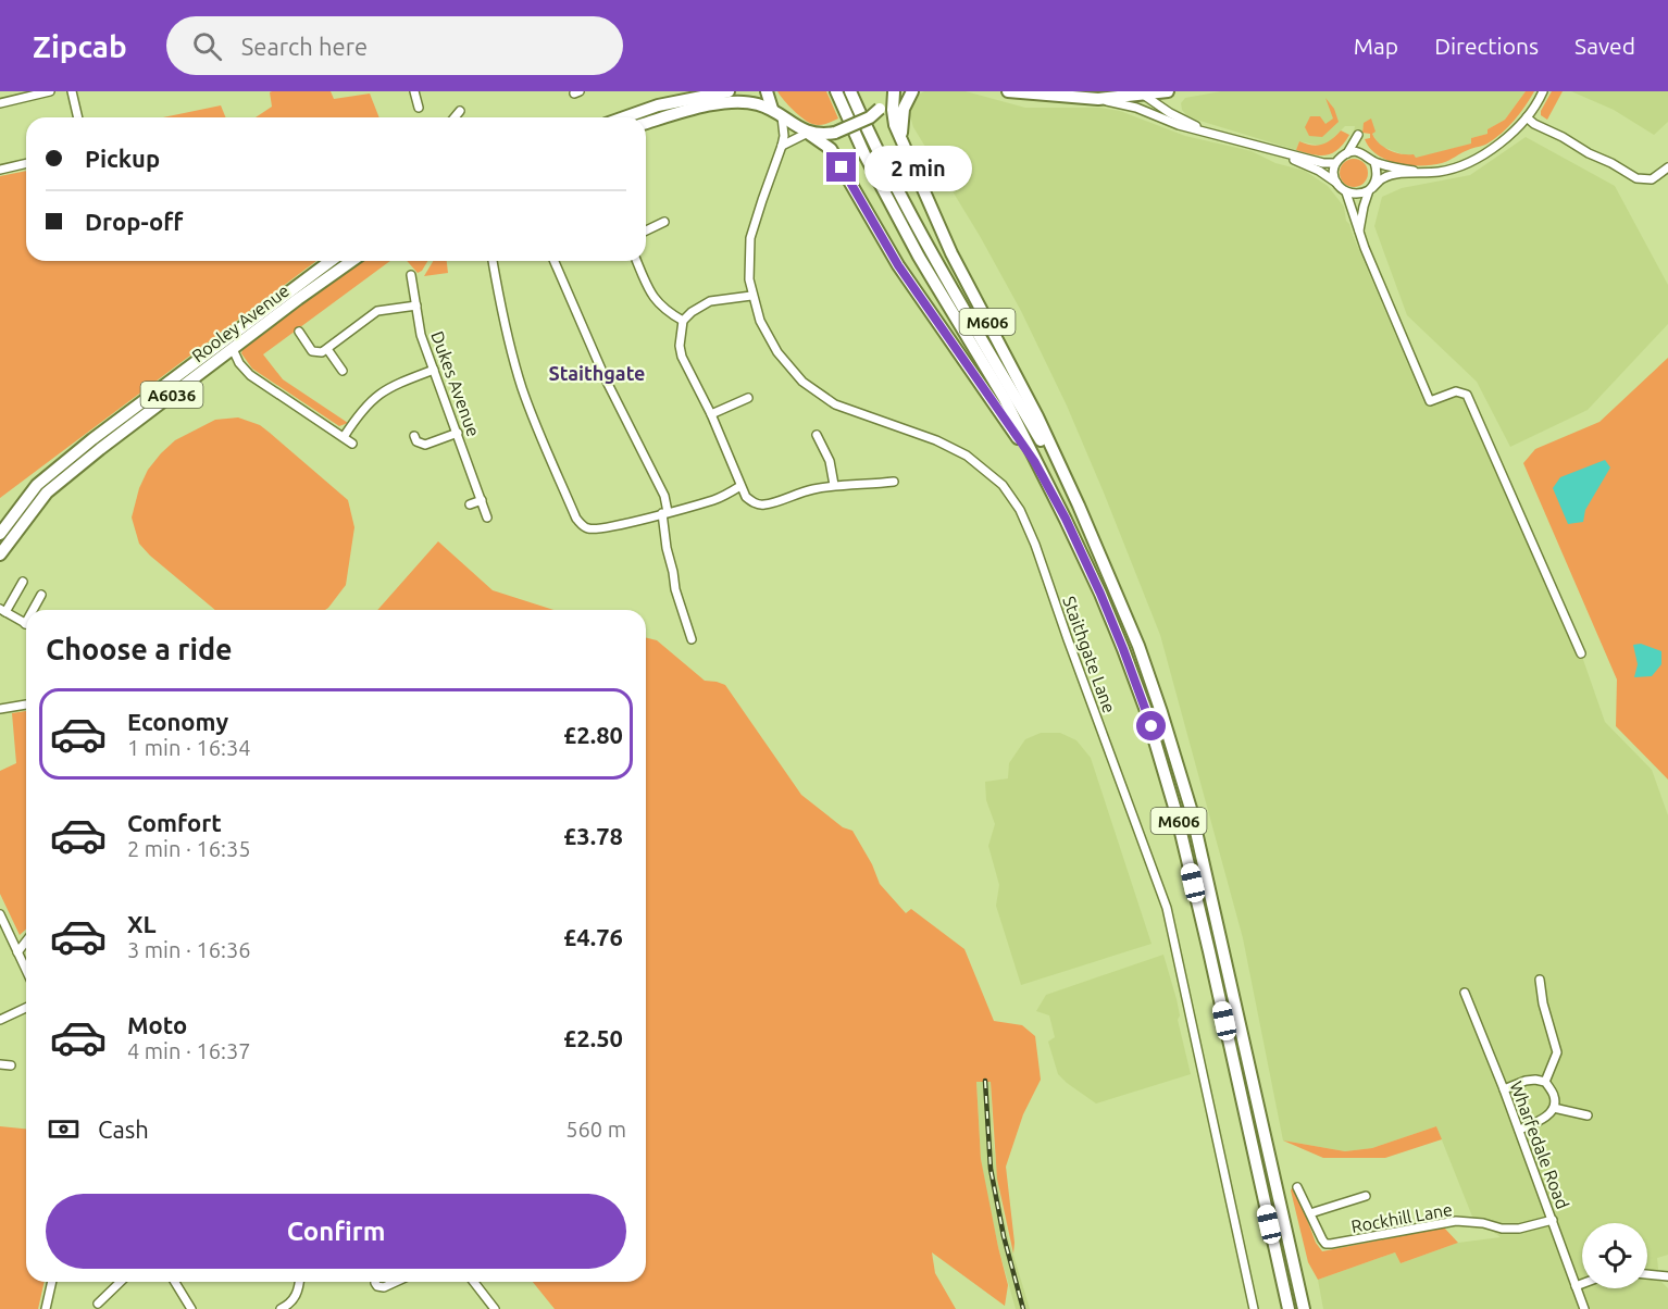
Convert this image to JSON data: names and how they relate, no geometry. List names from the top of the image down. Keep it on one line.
{"streets":{"highway":["M606","Rooley Avenue","A6036"],"street":["Dukes Avenue","Staithgate Lane","Wharfedale Road","Rockhill Lane"]},"crossings":[["Wharfedale Road","Rockhill Lane"]],"districts":["Staithgate"],"page":{"header":"Zipcab","search":"Search here","nav":["Map","Directions","Saved"],"banner":["Pickup","Drop-off"],"bubble":"2 min","heading":"Choose a ride","list":[{"name":"Economy","note":"1 min · 16:34","value":"£2.80"},{"name":"Comfort","note":"2 min · 16:35","value":"£3.78"},{"name":"XL","note":"3 min · 16:36","value":"£4.76"},{"name":"Moto","note":"4 min · 16:37","value":"£2.50"}],"pay":["Cash","560 m"],"buttons":"Confirm"}}
